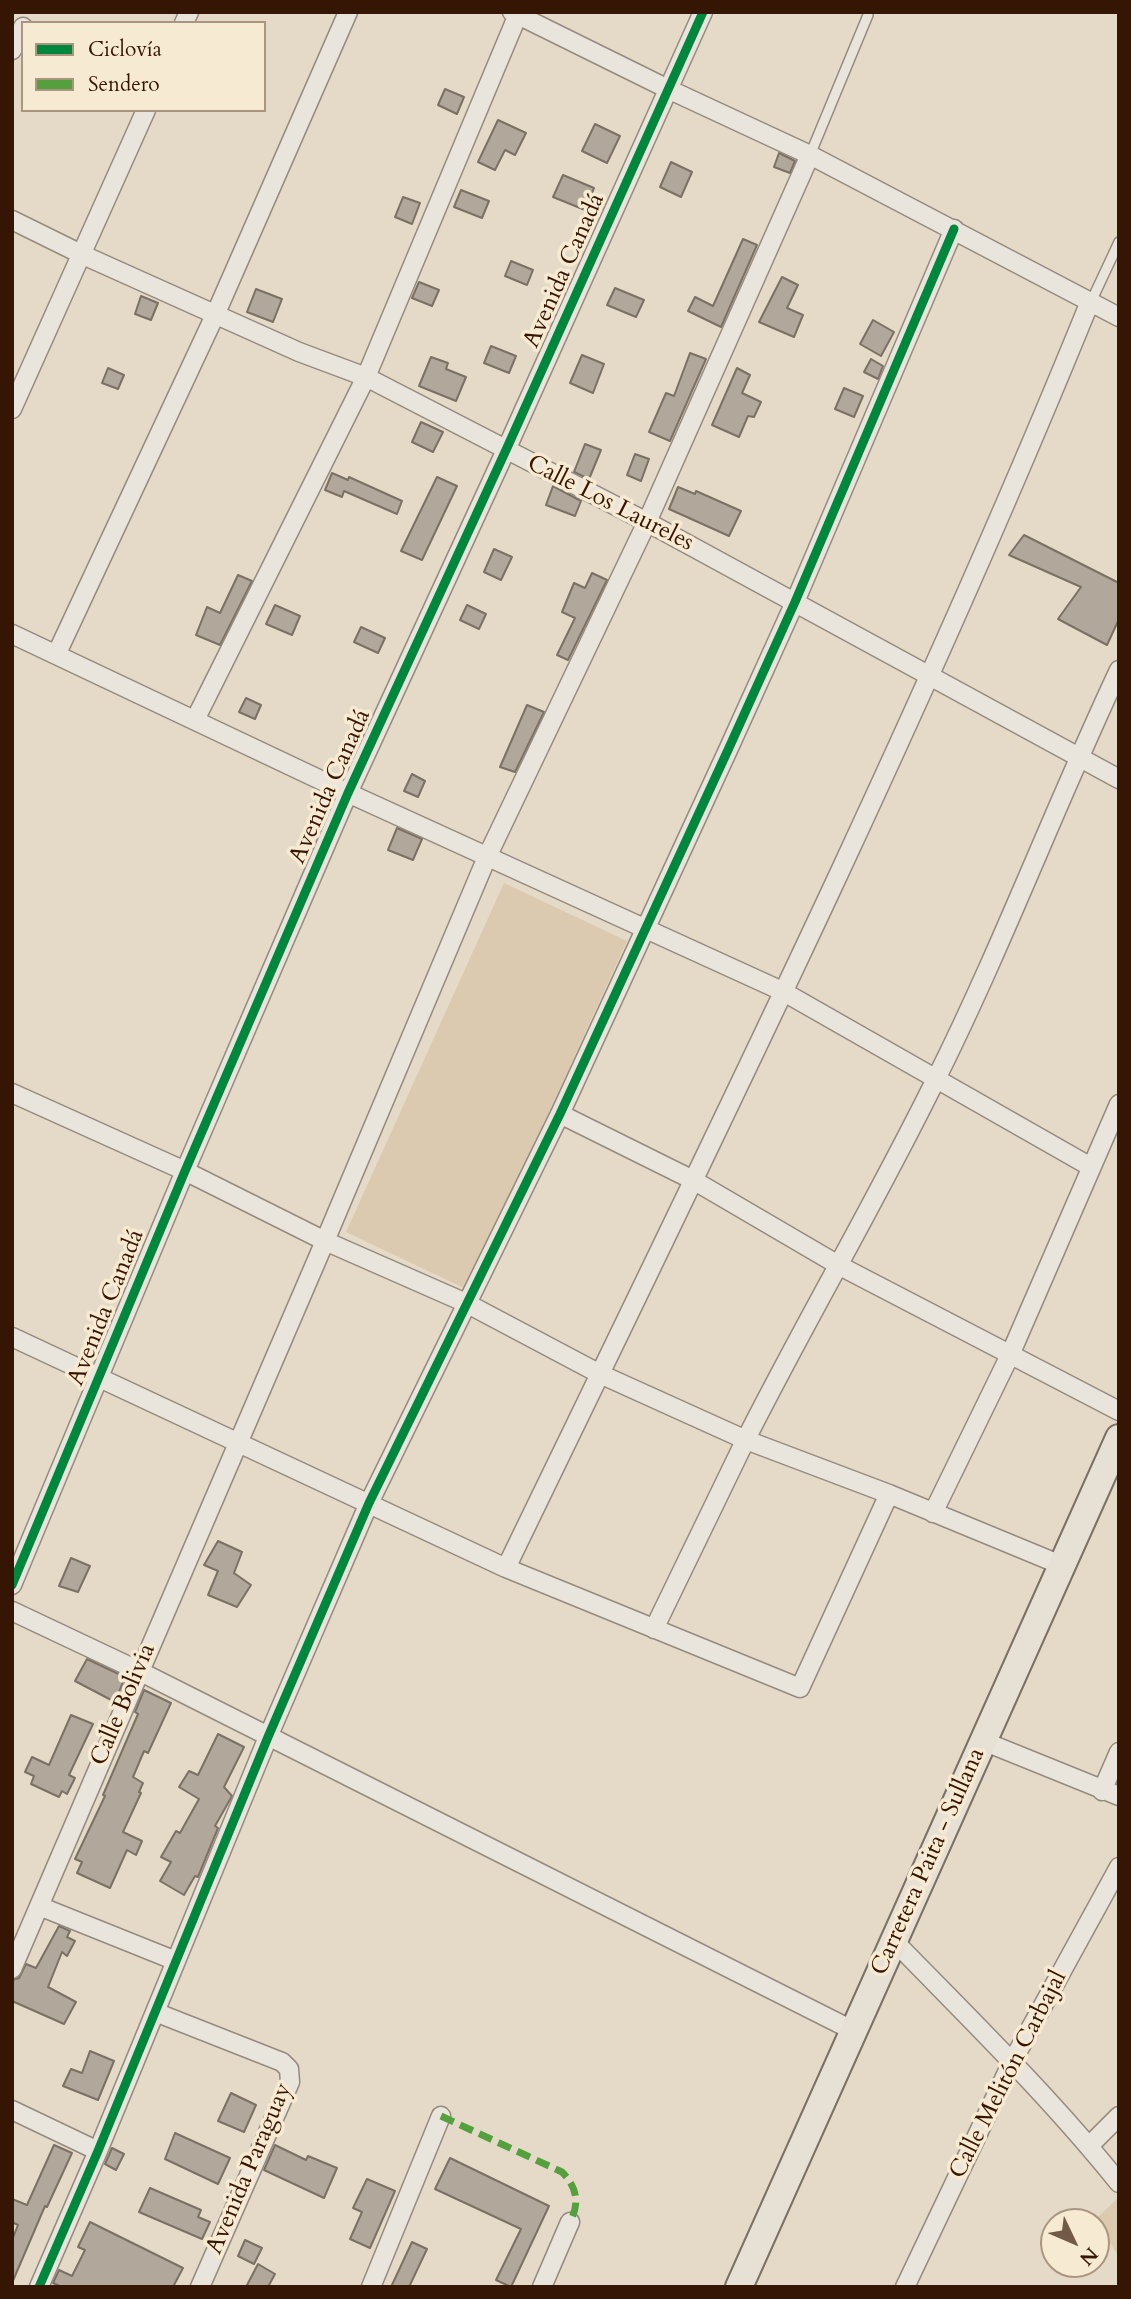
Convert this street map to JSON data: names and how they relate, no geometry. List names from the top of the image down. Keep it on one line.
{"streets":{"main road":["Carretera Paita - Sullana"],"street":["Avenida Canadá","Calle Los Laureles","Calle Bolivia","Calle Melitón Carbajal","Avenida Paraguay"]},"crossings":[["Avenida Canadá","Calle Los Laureles"],["Calle Los Laureles","Calle Bolivia"]],"legend":["Ciclovía","Sendero"],"north":"bottom right"}
